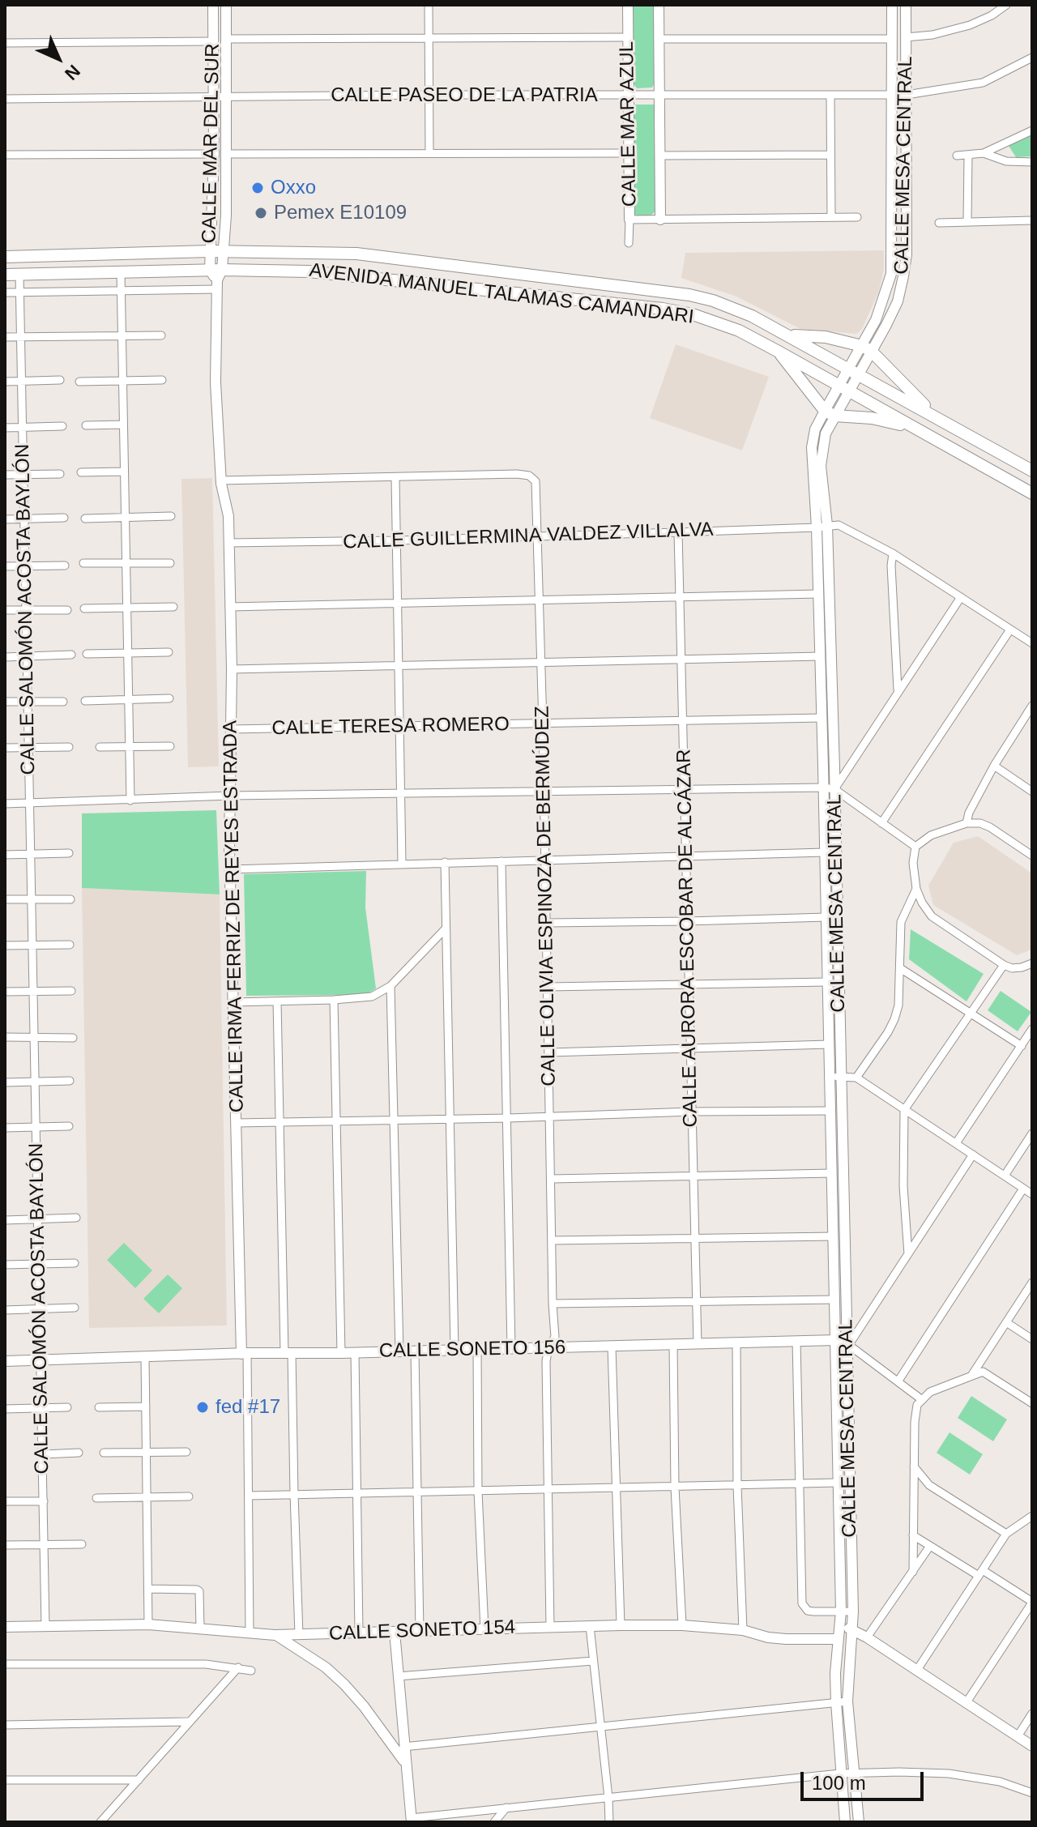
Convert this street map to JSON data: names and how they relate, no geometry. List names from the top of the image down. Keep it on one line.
{"streets":{"main road":["AVENIDA MANUEL TALAMAS CAMANDARI"],"street":["CALLE PASEO DE LA PATRIA","CALLE MAR AZUL","CALLE MAR DEL SUR","CALLE MESA CENTRAL","CALLE GUILLERMINA VALDEZ VILLALVA","CALLE SALOMÓN ACOSTA BAYLÓN","CALLE TERESA ROMERO","CALLE OLIVIA ESPINOZA DE BERMÚDEZ","CALLE IRMA FERRIZ DE REYES ESTRADA","CALLE AURORA ESCOBAR DE ALCÁZAR","CALLE SONETO 156","CALLE SONETO 154"]},"crossings":[["CALLE PASEO DE LA PATRIA","CALLE MAR AZUL"],["CALLE PASEO DE LA PATRIA","CALLE MAR DEL SUR"],["CALLE PASEO DE LA PATRIA","CALLE MESA CENTRAL"],["CALLE MAR DEL SUR","AVENIDA MANUEL TALAMAS CAMANDARI"],["CALLE MAR DEL SUR","CALLE OLIVIA ESPINOZA DE BERMÚDEZ"],["CALLE MAR DEL SUR","CALLE IRMA FERRIZ DE REYES ESTRADA"],["CALLE MESA CENTRAL","AVENIDA MANUEL TALAMAS CAMANDARI"],["CALLE MESA CENTRAL","CALLE GUILLERMINA VALDEZ VILLALVA"],["CALLE MESA CENTRAL","CALLE TERESA ROMERO"],["CALLE MESA CENTRAL","CALLE SONETO 156"],["CALLE MESA CENTRAL","CALLE SONETO 154"],["AVENIDA MANUEL TALAMAS CAMANDARI","CALLE SALOMÓN ACOSTA BAYLÓN"],["CALLE GUILLERMINA VALDEZ VILLALVA","CALLE OLIVIA ESPINOZA DE BERMÚDEZ"],["CALLE GUILLERMINA VALDEZ VILLALVA","CALLE IRMA FERRIZ DE REYES ESTRADA"],["CALLE GUILLERMINA VALDEZ VILLALVA","CALLE AURORA ESCOBAR DE ALCÁZAR"],["CALLE SALOMÓN ACOSTA BAYLÓN","CALLE SONETO 156"],["CALLE SALOMÓN ACOSTA BAYLÓN","CALLE SONETO 154"],["CALLE TERESA ROMERO","CALLE OLIVIA ESPINOZA DE BERMÚDEZ"],["CALLE TERESA ROMERO","CALLE IRMA FERRIZ DE REYES ESTRADA"],["CALLE TERESA ROMERO","CALLE AURORA ESCOBAR DE ALCÁZAR"],["CALLE OLIVIA ESPINOZA DE BERMÚDEZ","CALLE IRMA FERRIZ DE REYES ESTRADA"],["CALLE OLIVIA ESPINOZA DE BERMÚDEZ","CALLE SONETO 156"],["CALLE OLIVIA ESPINOZA DE BERMÚDEZ","CALLE SONETO 154"],["CALLE IRMA FERRIZ DE REYES ESTRADA","CALLE SONETO 156"],["CALLE AURORA ESCOBAR DE ALCÁZAR","CALLE SONETO 156"]],"places":["Oxxo","Pemex E10109","fed #17"],"scale_bar":"100 m","north":"bottom right"}
